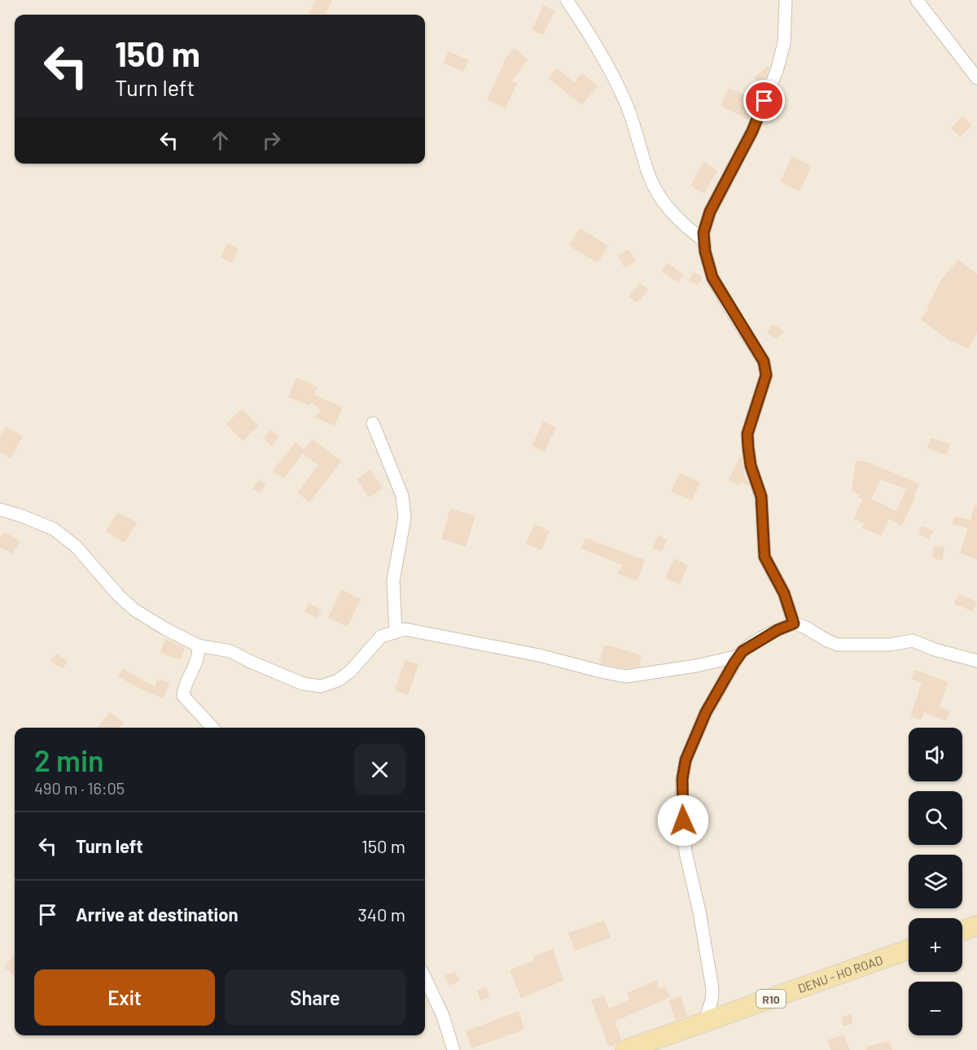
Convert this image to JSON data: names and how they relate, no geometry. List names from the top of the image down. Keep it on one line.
{"streets":{"main road":["DENU - HO ROAD","R10"]},"page":{"turn":["150 m","Turn left"],"map_buttons":["+","−"],"heading":["2 min","490 m · 16:05"],"list":[{"name":"Turn left","value":"150 m"},{"name":"Arrive at destination","value":"340 m"}],"buttons":["Exit","Share"]}}
